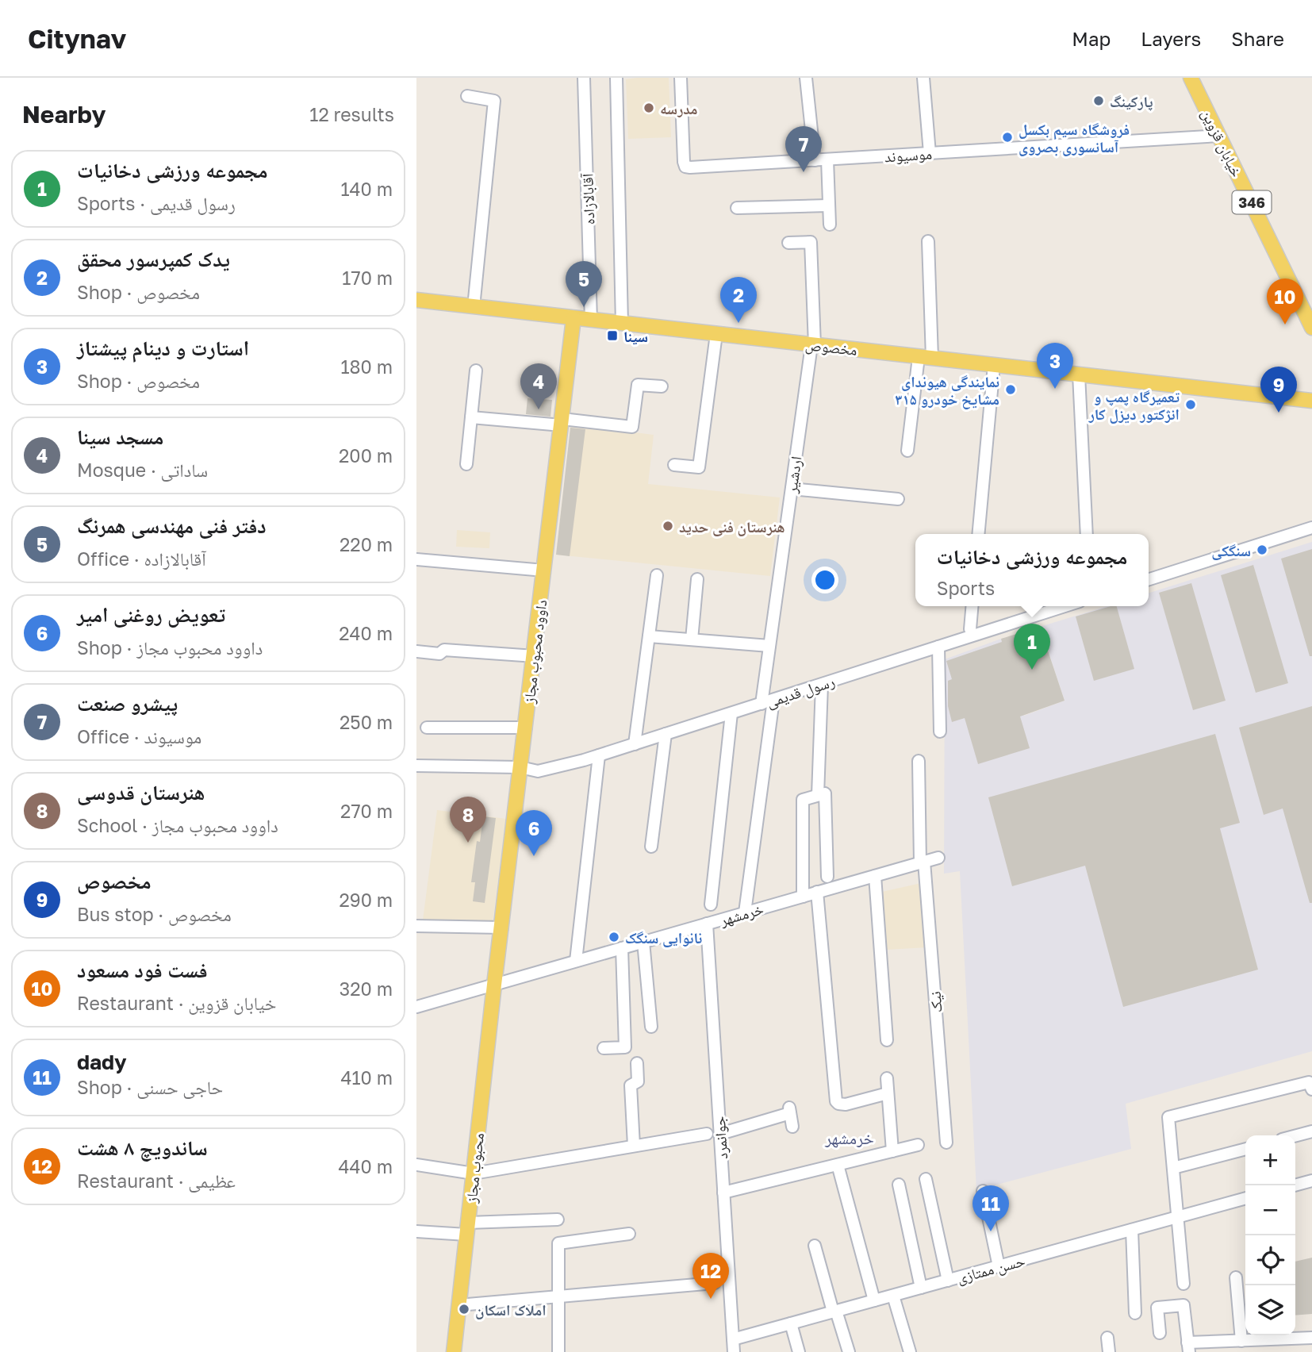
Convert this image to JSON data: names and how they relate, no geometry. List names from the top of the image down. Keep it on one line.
{"streets":{"main road":["خیابان قزوین","346","مخصوص","داوود محبوب مجاز","محبوب مجاز"],"street":["موسیوند","آقابالازاده","اردشیر","رسول قدیمی","خرمشهر","نیک","جوانمرد","حسن ممتازی"]},"crossings":[["خیابان قزوین","موسیوند"],["آقابالازاده","مخصوص"],["مخصوص","اردشیر"],["مخصوص","داوود محبوب مجاز"],["اردشیر","رسول قدیمی"],["اردشیر","خرمشهر"],["داوود محبوب مجاز","رسول قدیمی"],["داوود محبوب مجاز","خرمشهر"],["داوود محبوب مجاز","محبوب مجاز"],["خرمشهر","نیک"],["خرمشهر","جوانمرد"],["خرمشهر","محبوب مجاز"],["جوانمرد","حسن ممتازی"]],"districts":["خرمشهر"],"places":{"other":["پارکینگ","مدرسه","فروشگاه سیم بکسل آسانسوری بصروی","نمایندگی هیوندای ۳۱۵ مشایخ خودرو","تعمیرگاه پمپ و انژکتور دیزل کار","هنرستان فنی حدید","سنگکی","نانوایی سنگک","املاک اسکان"],"transit":["سینا"]},"page":{"header":"Citynav","nav":["Map","Layers","Share"],"heading":["Nearby","12 results"],"pins":["7","5","2","10","3","4","9","1","8","6","11","12"],"list":[{"mark":"1","name":"مجموعه ورزشی دخانیات","note":"Sports · رسول قدیمی","value":"140 m"},{"mark":"2","name":"یدک کمپرسور محقق","note":"Shop · مخصوص","value":"170 m"},{"mark":"3","name":"استارت و دینام پیشتاز","note":"Shop · مخصوص","value":"180 m"},{"mark":"4","name":"مسجد سینا","note":"Mosque · ساداتی","value":"200 m"},{"mark":"5","name":"دفتر فنی مهندسی همرنگ","note":"Office · آقابالازاده","value":"220 m"},{"mark":"6","name":"تعویض روغنی امیر","note":"Shop · داوود محبوب مجاز","value":"240 m"},{"mark":"7","name":"پیشرو صنعت","note":"Office · موسیوند","value":"250 m"},{"mark":"8","name":"هنرستان قدوسی","note":"School · داوود محبوب مجاز","value":"270 m"},{"mark":"9","name":"مخصوص","note":"Bus stop · مخصوص","value":"290 m"},{"mark":"10","name":"فست فود مسعود","note":"Restaurant · خیابان قزوین","value":"320 m"},{"mark":"11","name":"dady","note":"Shop · حاجی حسنی","value":"410 m"},{"mark":"12","name":"ساندویچ ۸ هشت","note":"Restaurant · عظیمی","value":"440 m"}],"popup":["مجموعه ورزشی دخانیات","Sports"],"map_buttons":["+","−"]}}
